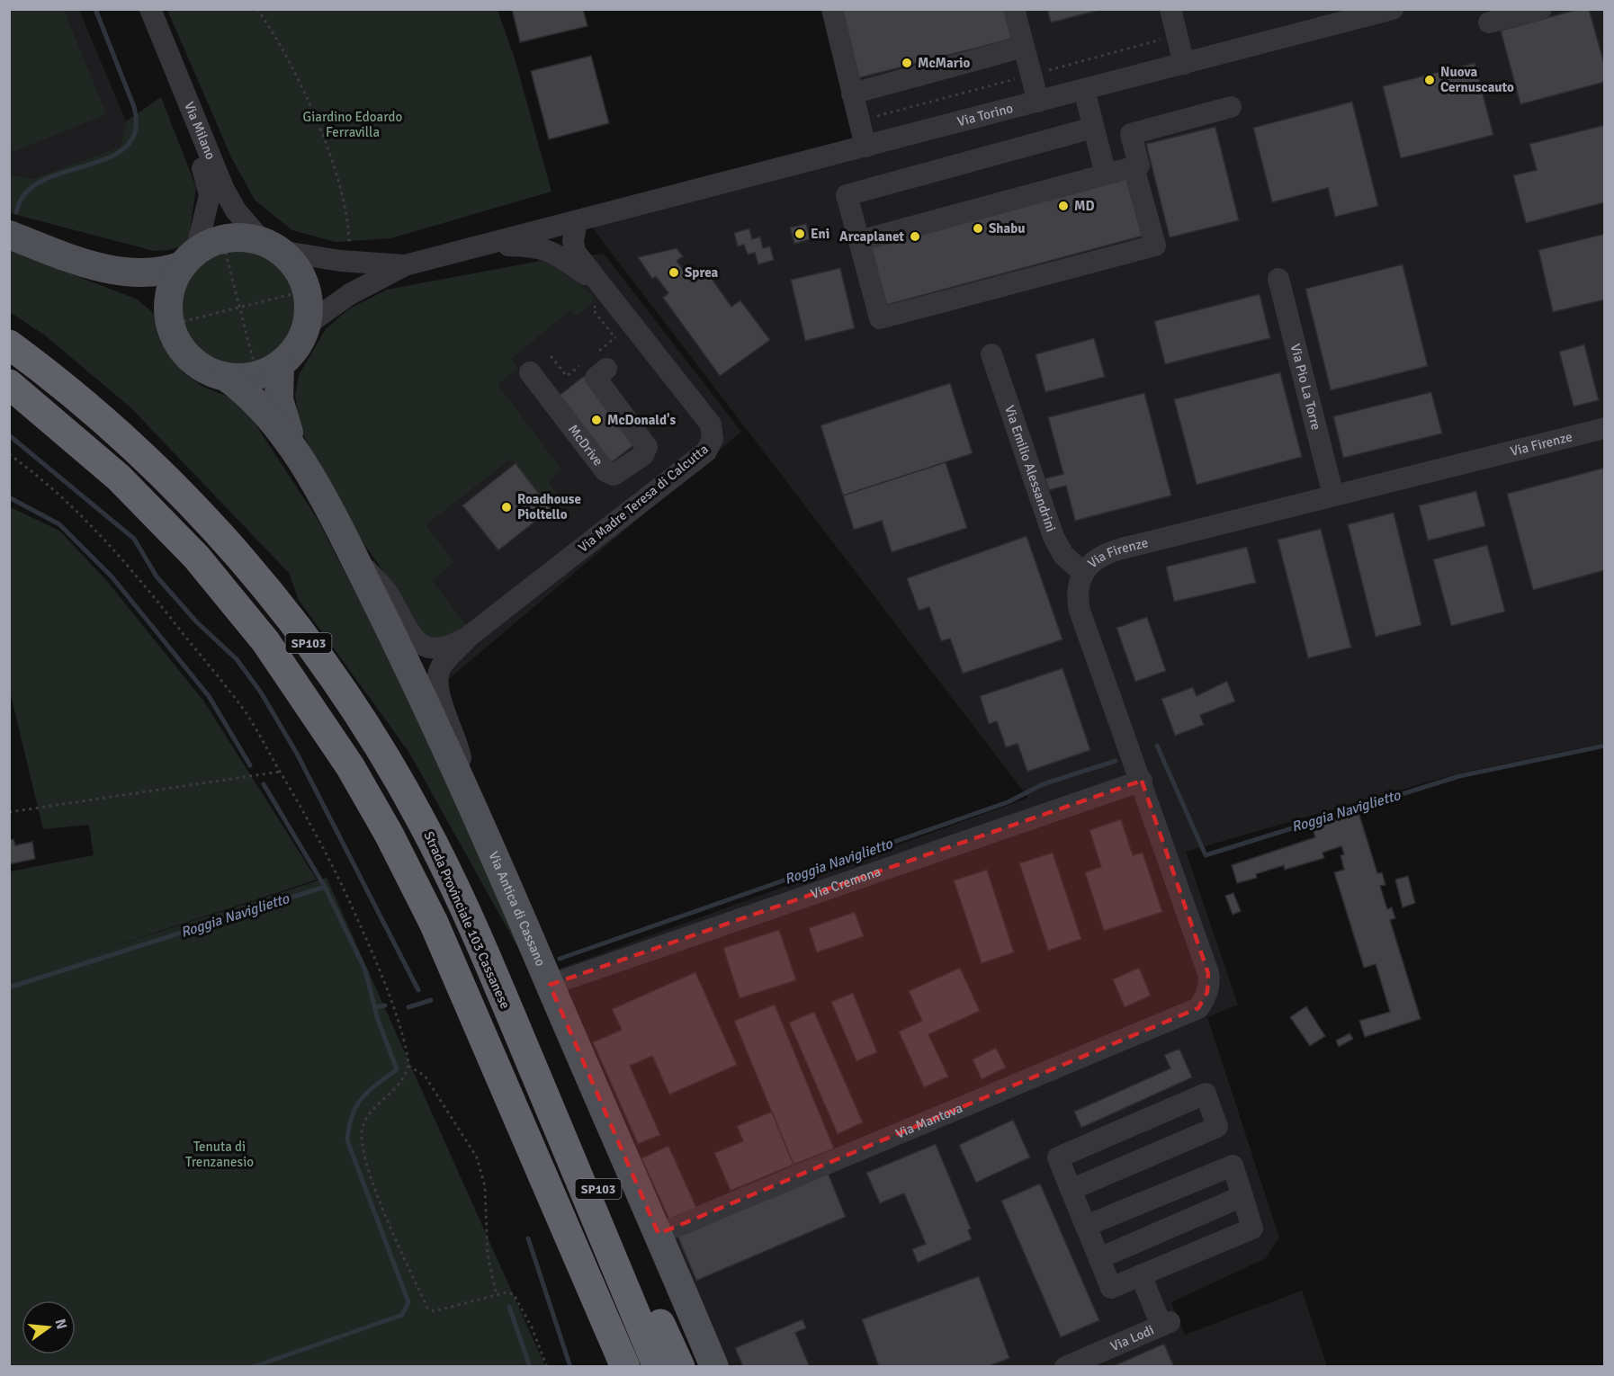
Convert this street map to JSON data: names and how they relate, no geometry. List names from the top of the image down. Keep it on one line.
{"streets":{"highway":["SP103","Strada Provinciale 103 Cassanese"],"main road":["Via Antica di Cassano"],"street":["Via Torino","Via Milano","Via Pio La Torre","McDrive","Via Firenze","Via Emilio Alessandrini","Via Madre Teresa di Calcutta","Via Cremona","Via Mantova","Via Lodi"]},"crossings":[["Via Torino","Via Madre Teresa di Calcutta"],["Via Pio La Torre","Via Firenze"],["Via Firenze","Via Emilio Alessandrini"],["Via Firenze","Via Cremona"],["Via Firenze","Via Mantova"],["Via Madre Teresa di Calcutta","Via Antica di Cassano"],["SP103","Strada Provinciale 103 Cassanese"],["Via Cremona","Via Antica di Cassano"],["Via Antica di Cassano","Via Mantova"]],"water":["Roggia Naviglietto"],"parks":["Giardino Edoardo Ferravilla","Tenuta di Trenzanesio"],"places":["McMario","Nuova Cernuscauto","MD","Shabu","Eni","Arcaplanet","Sprea","McDonald's","Roadhouse Pioltello"],"north":"right"}
